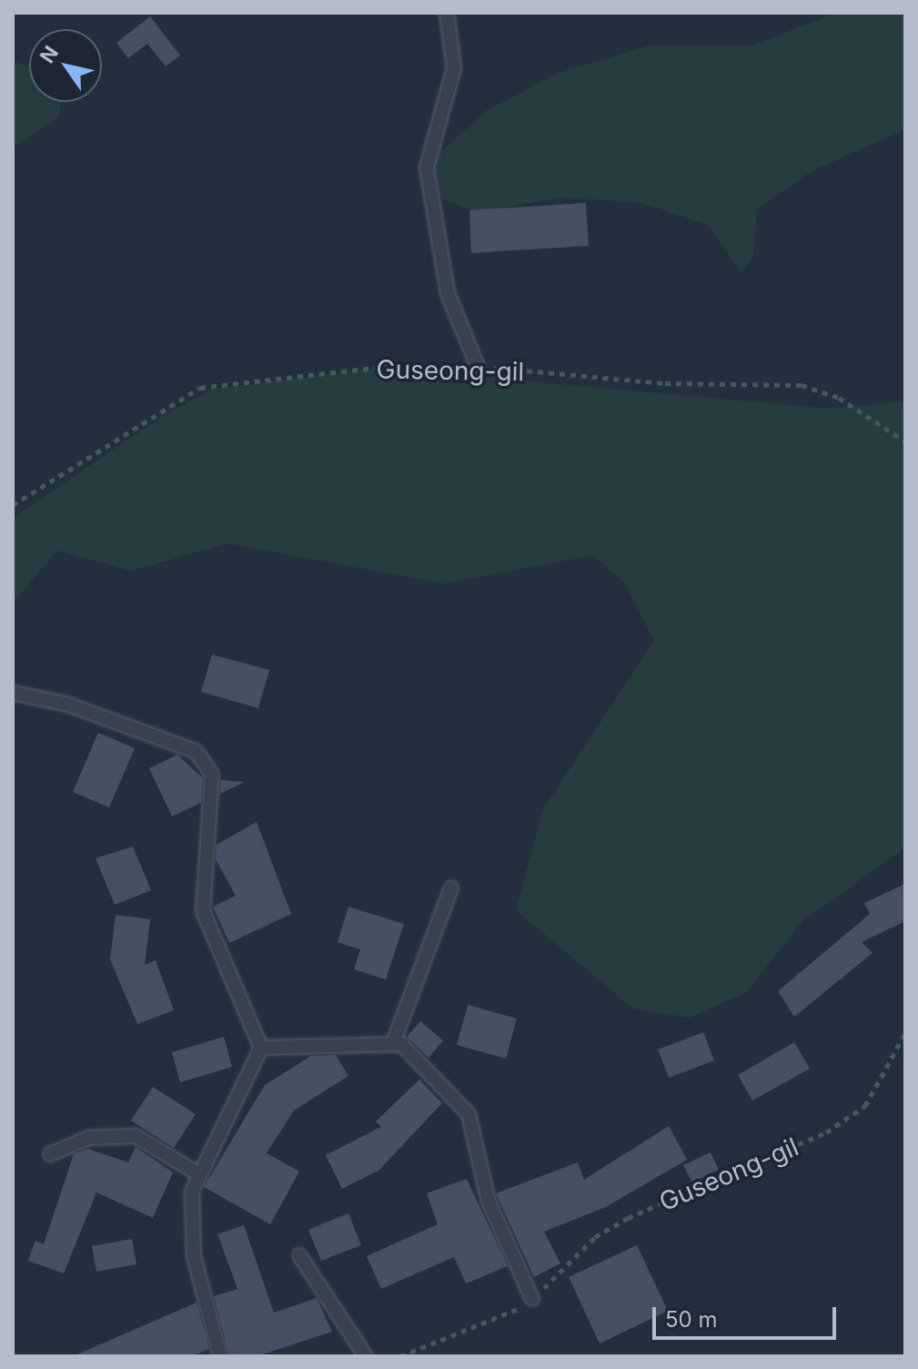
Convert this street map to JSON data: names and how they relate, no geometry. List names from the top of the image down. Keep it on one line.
{"streets":{"path":["Guseong-gil"]},"scale_bar":"50 m","north":"top left"}
